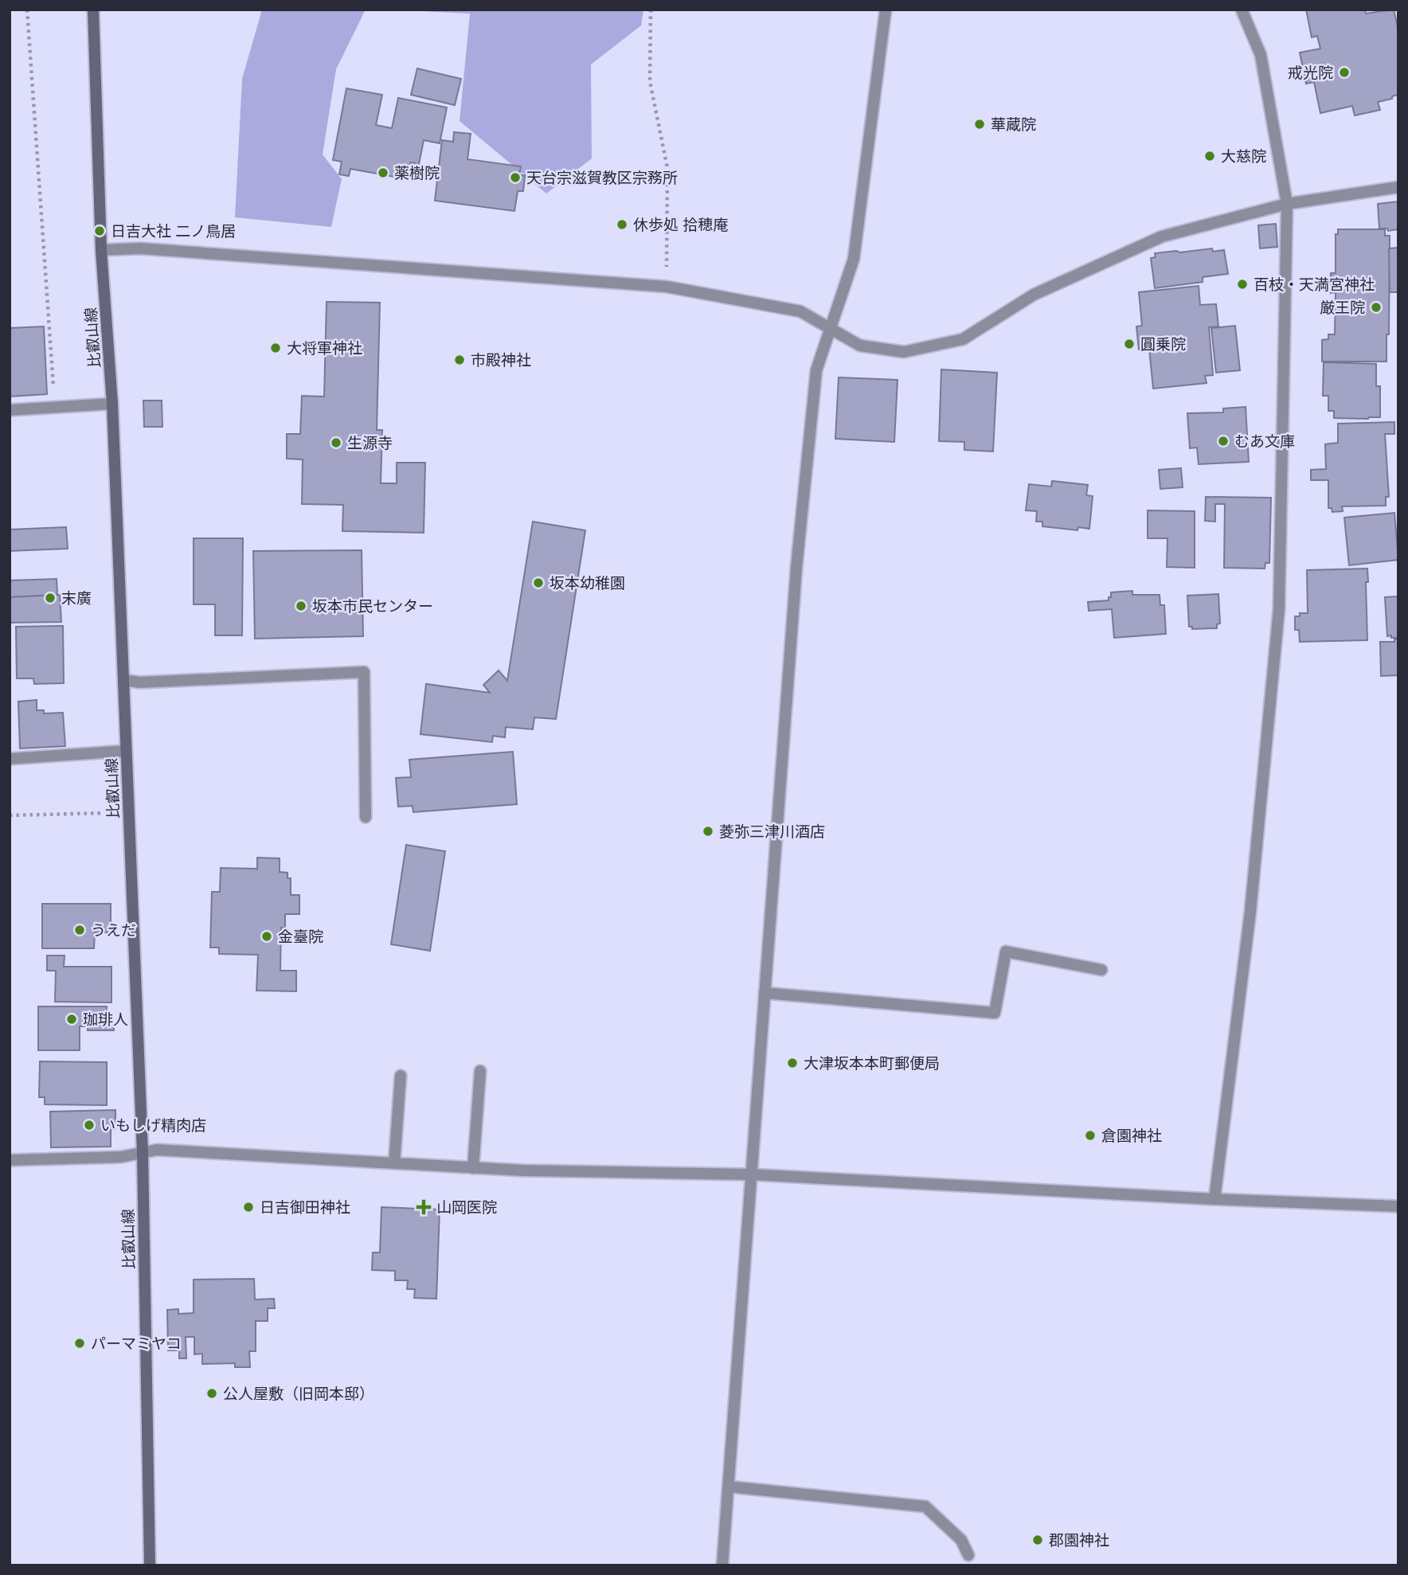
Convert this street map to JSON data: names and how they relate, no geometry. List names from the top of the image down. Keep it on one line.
{"streets":{"main road":["比叡山線"]},"places":{"other":["戒光院","華蔵院","大慈院","薬樹院","天台宗滋賀教区宗務所","休歩処 拾穂庵","日吉大社 二ノ鳥居","百枝・天満宮神社","厳王院","圓乗院","大将軍神社","市殿神社","むあ文庫","生源寺","坂本幼稚園","末廣","坂本市民センター","菱弥三津川酒店","うえだ","金臺院","珈琲人","大津坂本本町郵便局","いもしげ精肉店","倉園神社","日吉御田神社","パーマミヤコ","公人屋敷（旧岡本邸）","郡園神社"],"health":["山岡医院"]}}
